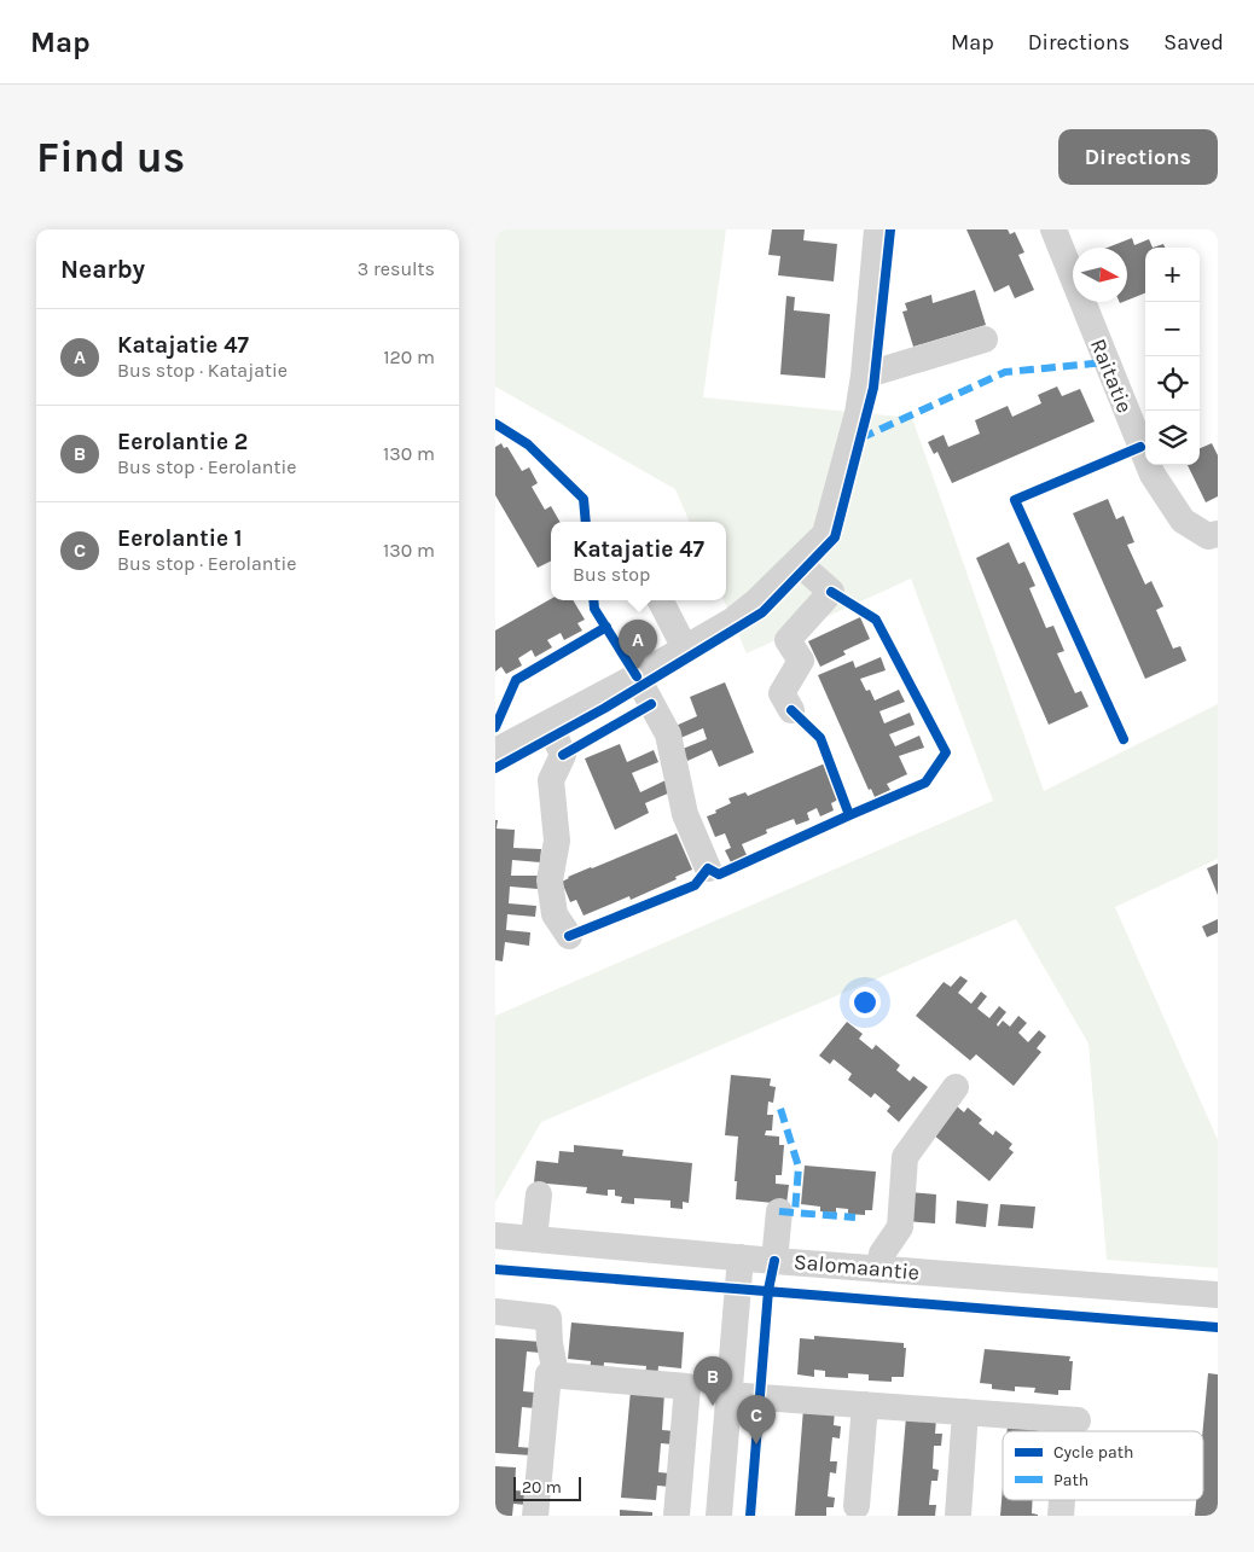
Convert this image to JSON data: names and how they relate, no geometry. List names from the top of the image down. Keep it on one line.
{"streets":{"street":["Raitatie","Salomaantie"]},"legend":["Cycle path","Path"],"scale_bar":"20 m","north":"right","page":{"header":"Map","nav":["Map","Directions","Saved"],"buttons":"Directions","title":"Find us","heading":["Nearby","3 results"],"map_buttons":["+","−"],"list":[{"mark":"A","name":"Katajatie 47","note":"Bus stop · Katajatie","value":"120 m"},{"mark":"B","name":"Eerolantie 2","note":"Bus stop · Eerolantie","value":"130 m"},{"mark":"C","name":"Eerolantie 1","note":"Bus stop · Eerolantie","value":"130 m"}],"popup":["Katajatie 47","Bus stop"],"pins":["A","B","C"],"scale":"20 m"}}
